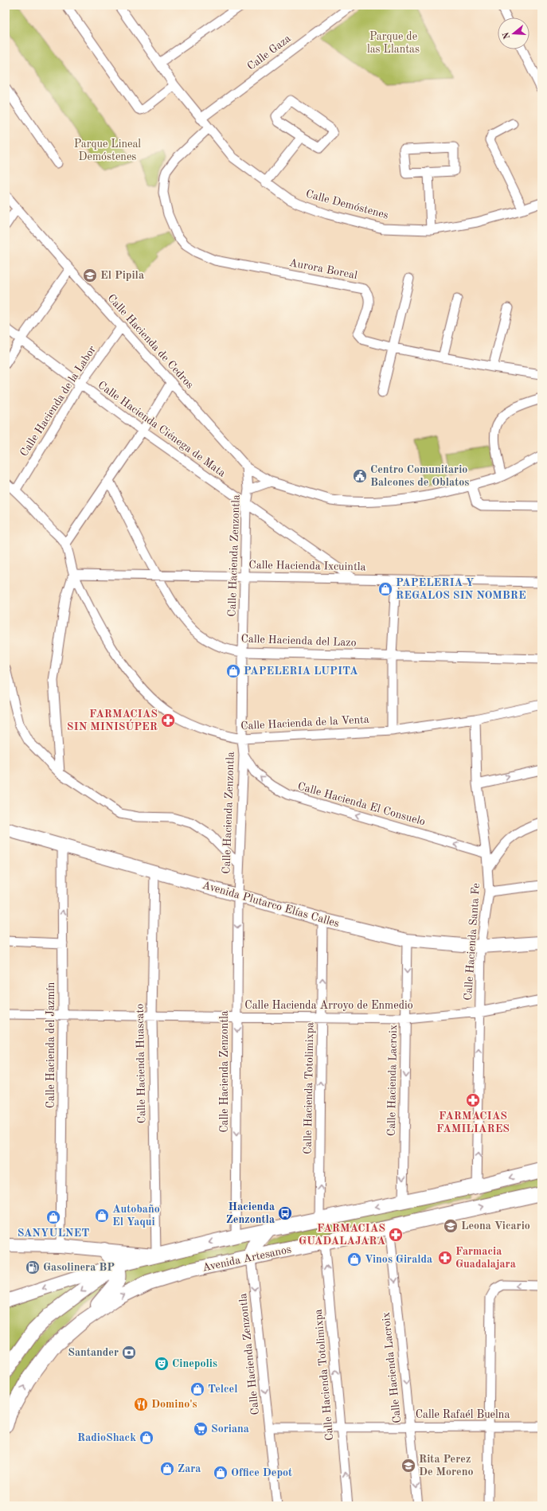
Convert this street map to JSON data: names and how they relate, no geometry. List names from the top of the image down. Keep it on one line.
{"streets":{"main road":["Avenida Artesanos"],"street":["Calle Gaza","Calle Demóstenes","Aurora Boreal","Calle Hacienda de Cedros","Calle Hacienda de la Labor","Calle Hacienda Ciénega de Mata","Calle Hacienda Zenzontla","Calle Hacienda Ixcuintla","Calle Hacienda del Lazo","Calle Hacienda de la Venta","Calle Hacienda El Consuelo","Avenida Plutarco Elías Calles","Calle Hacienda Santa Fe","Calle Hacienda Arroyo de Enmedio","Calle Hacienda del Jazmín","Calle Hacienda Huascato","Calle Hacienda Lacroix","Calle Hacienda Totolimixpa","Calle Rafaél Buelna"]},"crossings":[["Calle Gaza","Calle Demóstenes"],["Calle Demóstenes","Aurora Boreal"],["Calle Hacienda de Cedros","Calle Hacienda de la Labor"],["Calle Hacienda de Cedros","Calle Hacienda Zenzontla"],["Calle Hacienda de la Labor","Calle Hacienda Ciénega de Mata"],["Calle Hacienda de la Labor","Calle Hacienda de la Venta"],["Calle Hacienda Ciénega de Mata","Calle Hacienda Zenzontla"],["Calle Hacienda Ciénega de Mata","Calle Hacienda Ixcuintla"],["Calle Hacienda Zenzontla","Calle Hacienda Ixcuintla"],["Calle Hacienda Zenzontla","Calle Hacienda del Lazo"],["Calle Hacienda Zenzontla","Calle Hacienda de la Venta"],["Calle Hacienda Zenzontla","Calle Hacienda El Consuelo"],["Calle Hacienda Zenzontla","Avenida Plutarco Elías Calles"],["Calle Hacienda Zenzontla","Calle Hacienda Arroyo de Enmedio"],["Calle Hacienda Zenzontla","Avenida Artesanos"],["Calle Hacienda Zenzontla","Calle Rafaél Buelna"],["Calle Hacienda Ixcuintla","Calle Hacienda del Lazo"],["Calle Hacienda Ixcuintla","Calle Hacienda de la Venta"],["Calle Hacienda de la Venta","Calle Hacienda Santa Fe"],["Calle Hacienda El Consuelo","Calle Hacienda Santa Fe"],["Avenida Plutarco Elías Calles","Calle Hacienda Santa Fe"],["Avenida Plutarco Elías Calles","Calle Hacienda del Jazmín"],["Avenida Plutarco Elías Calles","Calle Hacienda Huascato"],["Avenida Plutarco Elías Calles","Calle Hacienda Lacroix"],["Avenida Plutarco Elías Calles","Calle Hacienda Totolimixpa"],["Calle Hacienda Santa Fe","Calle Hacienda Arroyo de Enmedio"],["Calle Hacienda Santa Fe","Avenida Artesanos"],["Calle Hacienda Arroyo de Enmedio","Calle Hacienda del Jazmín"],["Calle Hacienda Arroyo de Enmedio","Calle Hacienda Huascato"],["Calle Hacienda Arroyo de Enmedio","Calle Hacienda Lacroix"],["Calle Hacienda Arroyo de Enmedio","Calle Hacienda Totolimixpa"],["Calle Hacienda Huascato","Avenida Artesanos"],["Calle Hacienda Lacroix","Avenida Artesanos"],["Calle Hacienda Lacroix","Calle Rafaél Buelna"],["Calle Hacienda Totolimixpa","Avenida Artesanos"],["Calle Hacienda Totolimixpa","Calle Rafaél Buelna"]],"one_way":["Calle Hacienda Zenzontla","Calle Hacienda El Consuelo","Calle Hacienda Santa Fe","Calle Hacienda Lacroix","Calle Hacienda Totolimixpa"],"parks":["Parque de las Llantas","Parque Lineal Demóstenes"],"places":{"school or university":["El Pipila","Leona Vicario","Rita Perez De Moreno"],"public building":["Centro Comunitario Balcones de Oblatos"],"shop":["PAPELERIA Y REGALOS SIN NOMBRE","PAPELERIA LUPITA","Autobaño El Yaqui","SANYULNET","Vinos Giralda","Telcel","RadioShack","Zara","Office Depot"],"pharmacy":["FARMACIAS SIN MINISÚPER","FARMACIAS FAMILIARES","FARMACIAS GUADALAJARA","Farmacia Guadalajara"],"bus stop":["Hacienda Zenzontla"],"fuel station":["Gasolinera BP"],"bank":["Santander"],"theatre":["Cinepolis"],"restaurant":["Domino's"],"supermarket":["Soriana"]},"north":"left"}
